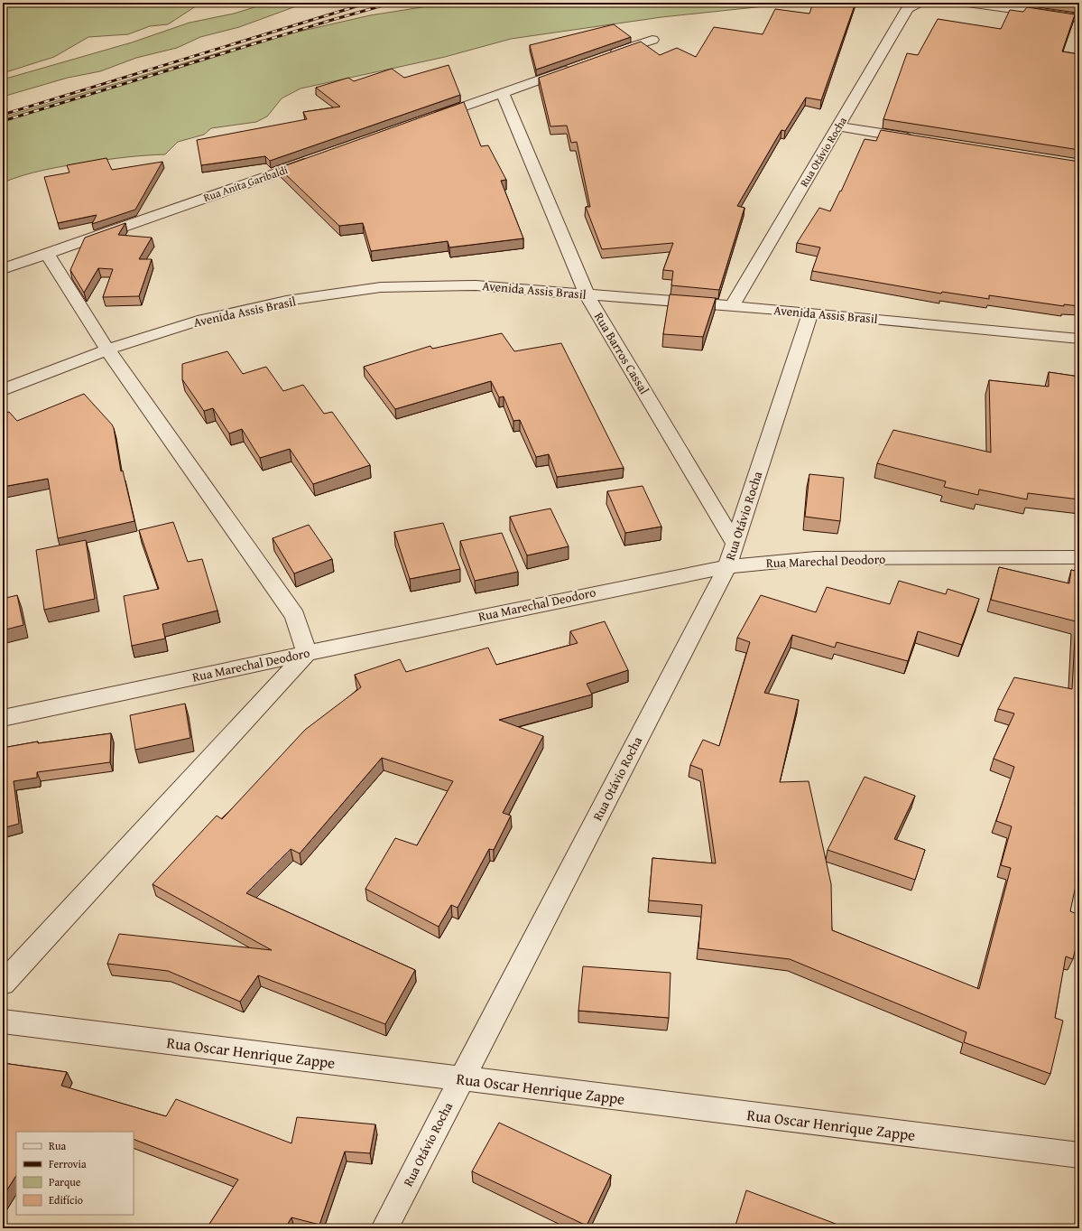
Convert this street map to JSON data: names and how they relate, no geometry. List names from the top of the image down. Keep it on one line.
{"streets":{"street":["Rua Otávio Rocha","Rua Anita Garibaldi","Avenida Assis Brasil","Rua Barros Cassal","Rua Marechal Deodoro","Rua Oscar Henrique Zappe"]},"crossings":[["Rua Otávio Rocha","Avenida Assis Brasil"],["Rua Otávio Rocha","Rua Barros Cassal"],["Rua Otávio Rocha","Rua Marechal Deodoro"],["Rua Otávio Rocha","Rua Oscar Henrique Zappe"],["Avenida Assis Brasil","Rua Barros Cassal"]],"legend":["Rua","Ferrovia","Parque","Edifício"]}
